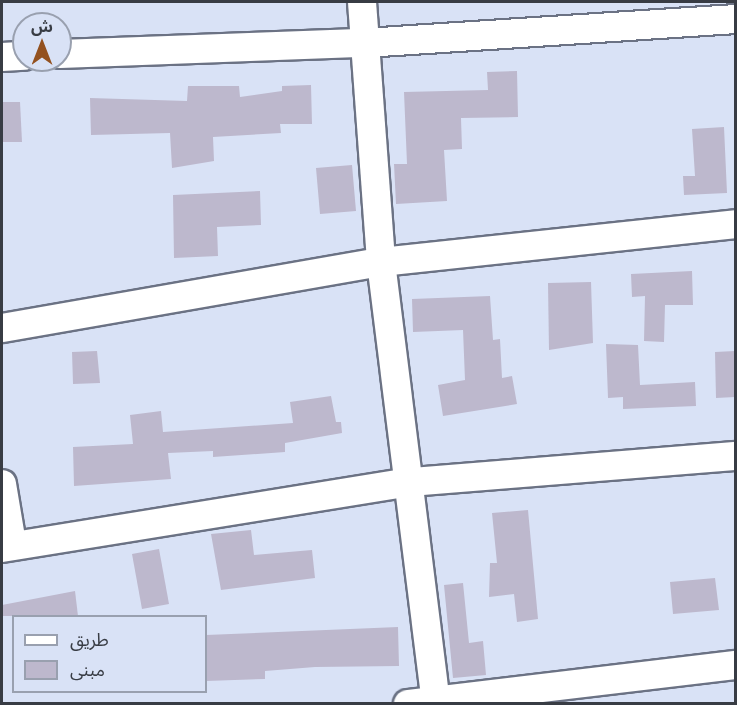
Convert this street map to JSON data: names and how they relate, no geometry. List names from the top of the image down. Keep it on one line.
{"legend":["طريق","مبنى"],"north":"top"}
